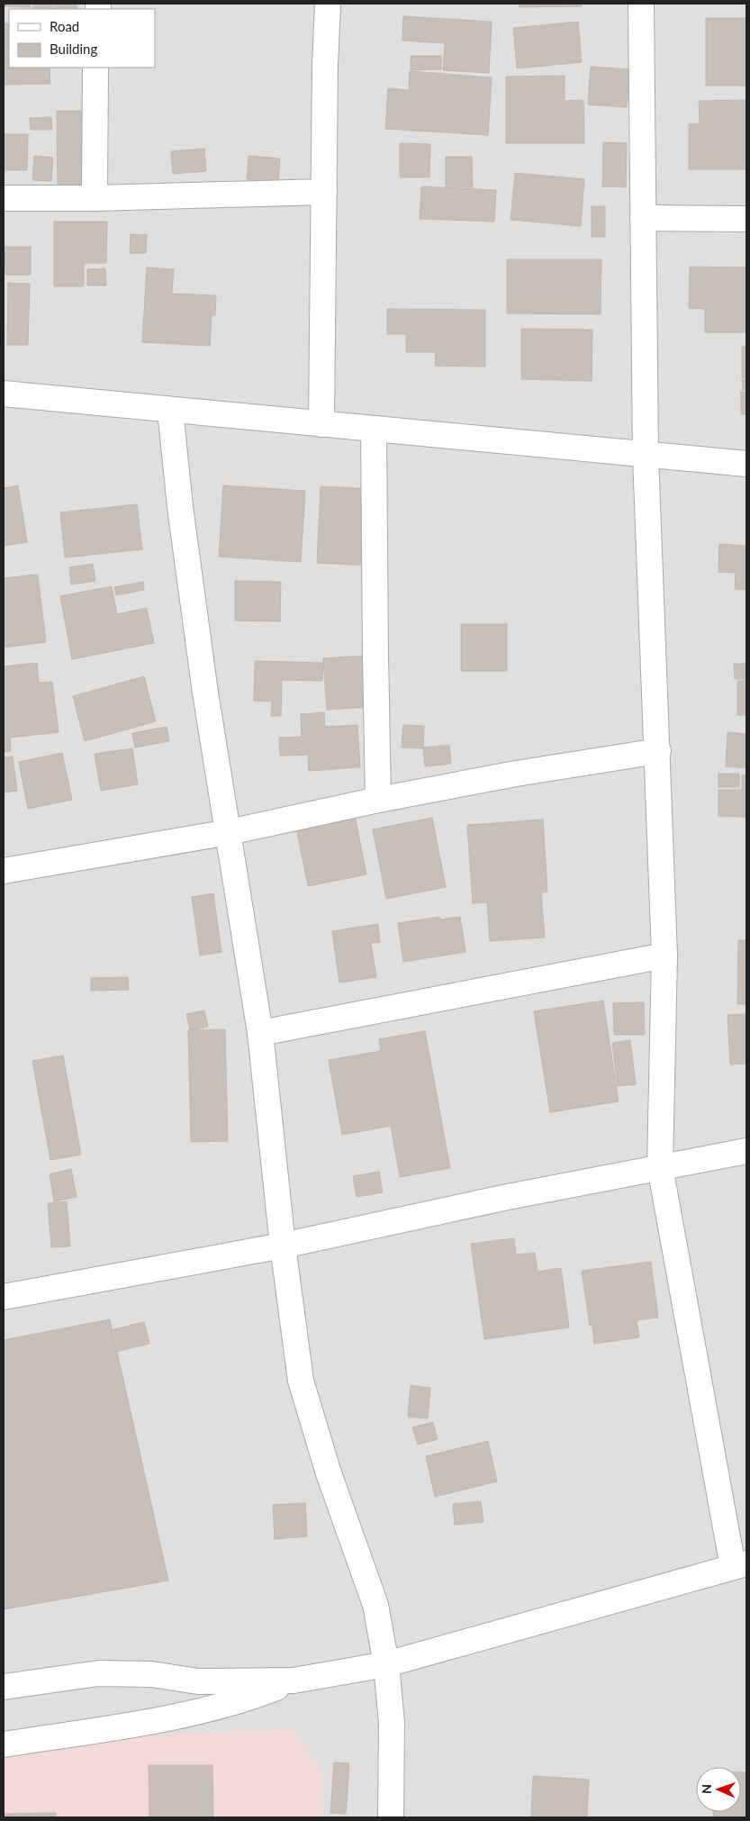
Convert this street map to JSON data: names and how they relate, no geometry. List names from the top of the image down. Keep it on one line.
{"legend":["Road","Building"],"north":"left"}
